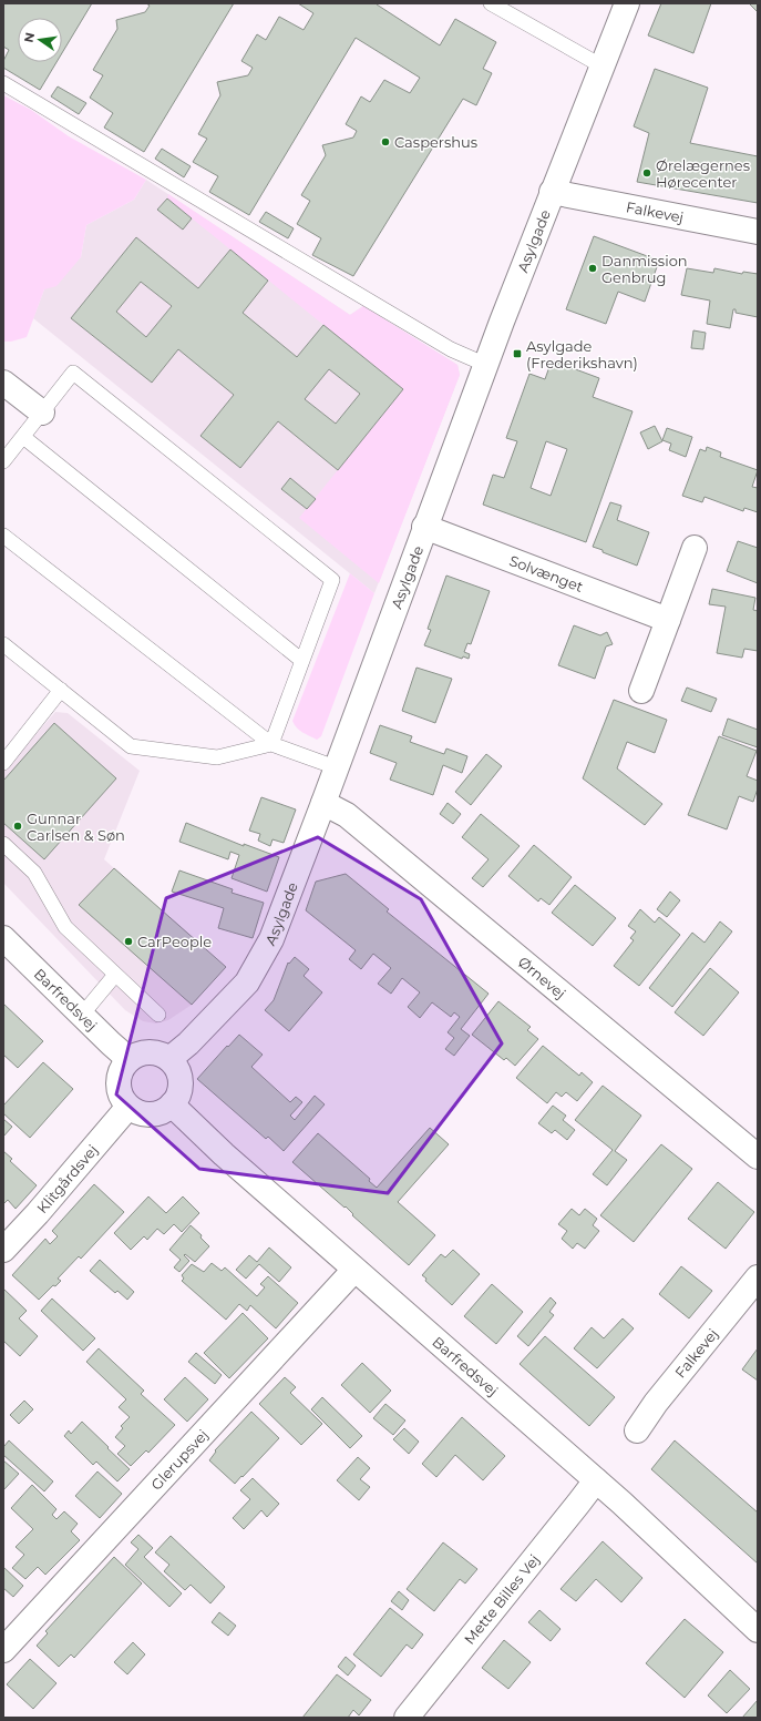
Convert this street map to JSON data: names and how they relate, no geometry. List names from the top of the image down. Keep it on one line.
{"streets":{"street":["Falkevej","Asylgade","Solvænget","Ørnevej","Barfredsvej","Klitgårdsvej","Glerupsvej","Mette Billes Vej"]},"crossings":[["Falkevej","Asylgade"],["Asylgade","Solvænget"],["Asylgade","Ørnevej"],["Asylgade","Barfredsvej"],["Asylgade","Klitgårdsvej"],["Barfredsvej","Klitgårdsvej"],["Barfredsvej","Glerupsvej"],["Barfredsvej","Mette Billes Vej"]],"places":{"other":["Caspershus","Ørelægernes Hørecenter","Danmission Genbrug","Gunnar Carlsen & Søn","CarPeople"],"transit":["Asylgade (Frederikshavn)"]},"north":"left"}
